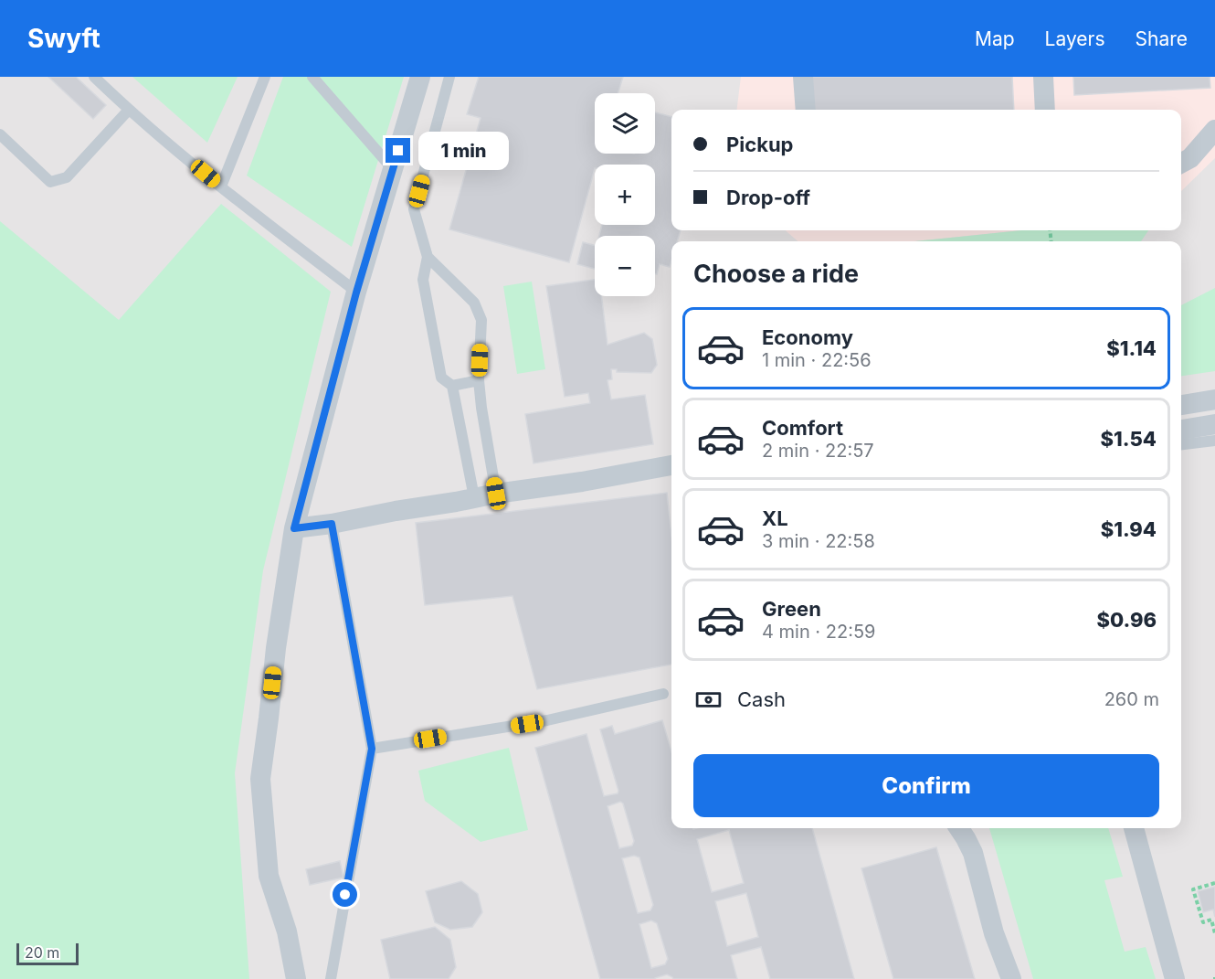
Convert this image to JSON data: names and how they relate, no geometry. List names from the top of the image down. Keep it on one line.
{"scale_bar":"20 m","page":{"header":"Swyft","nav":["Map","Layers","Share"],"map_buttons":["+","−"],"banner":["Pickup","Drop-off"],"bubble":"1 min","heading":"Choose a ride","list":[{"name":"Economy","note":"1 min · 22:56","value":"$1.14"},{"name":"Comfort","note":"2 min · 22:57","value":"$1.54"},{"name":"XL","note":"3 min · 22:58","value":"$1.94"},{"name":"Green","note":"4 min · 22:59","value":"$0.96"}],"pay":["Cash","260 m"],"buttons":"Confirm","scale":"20 m"}}
